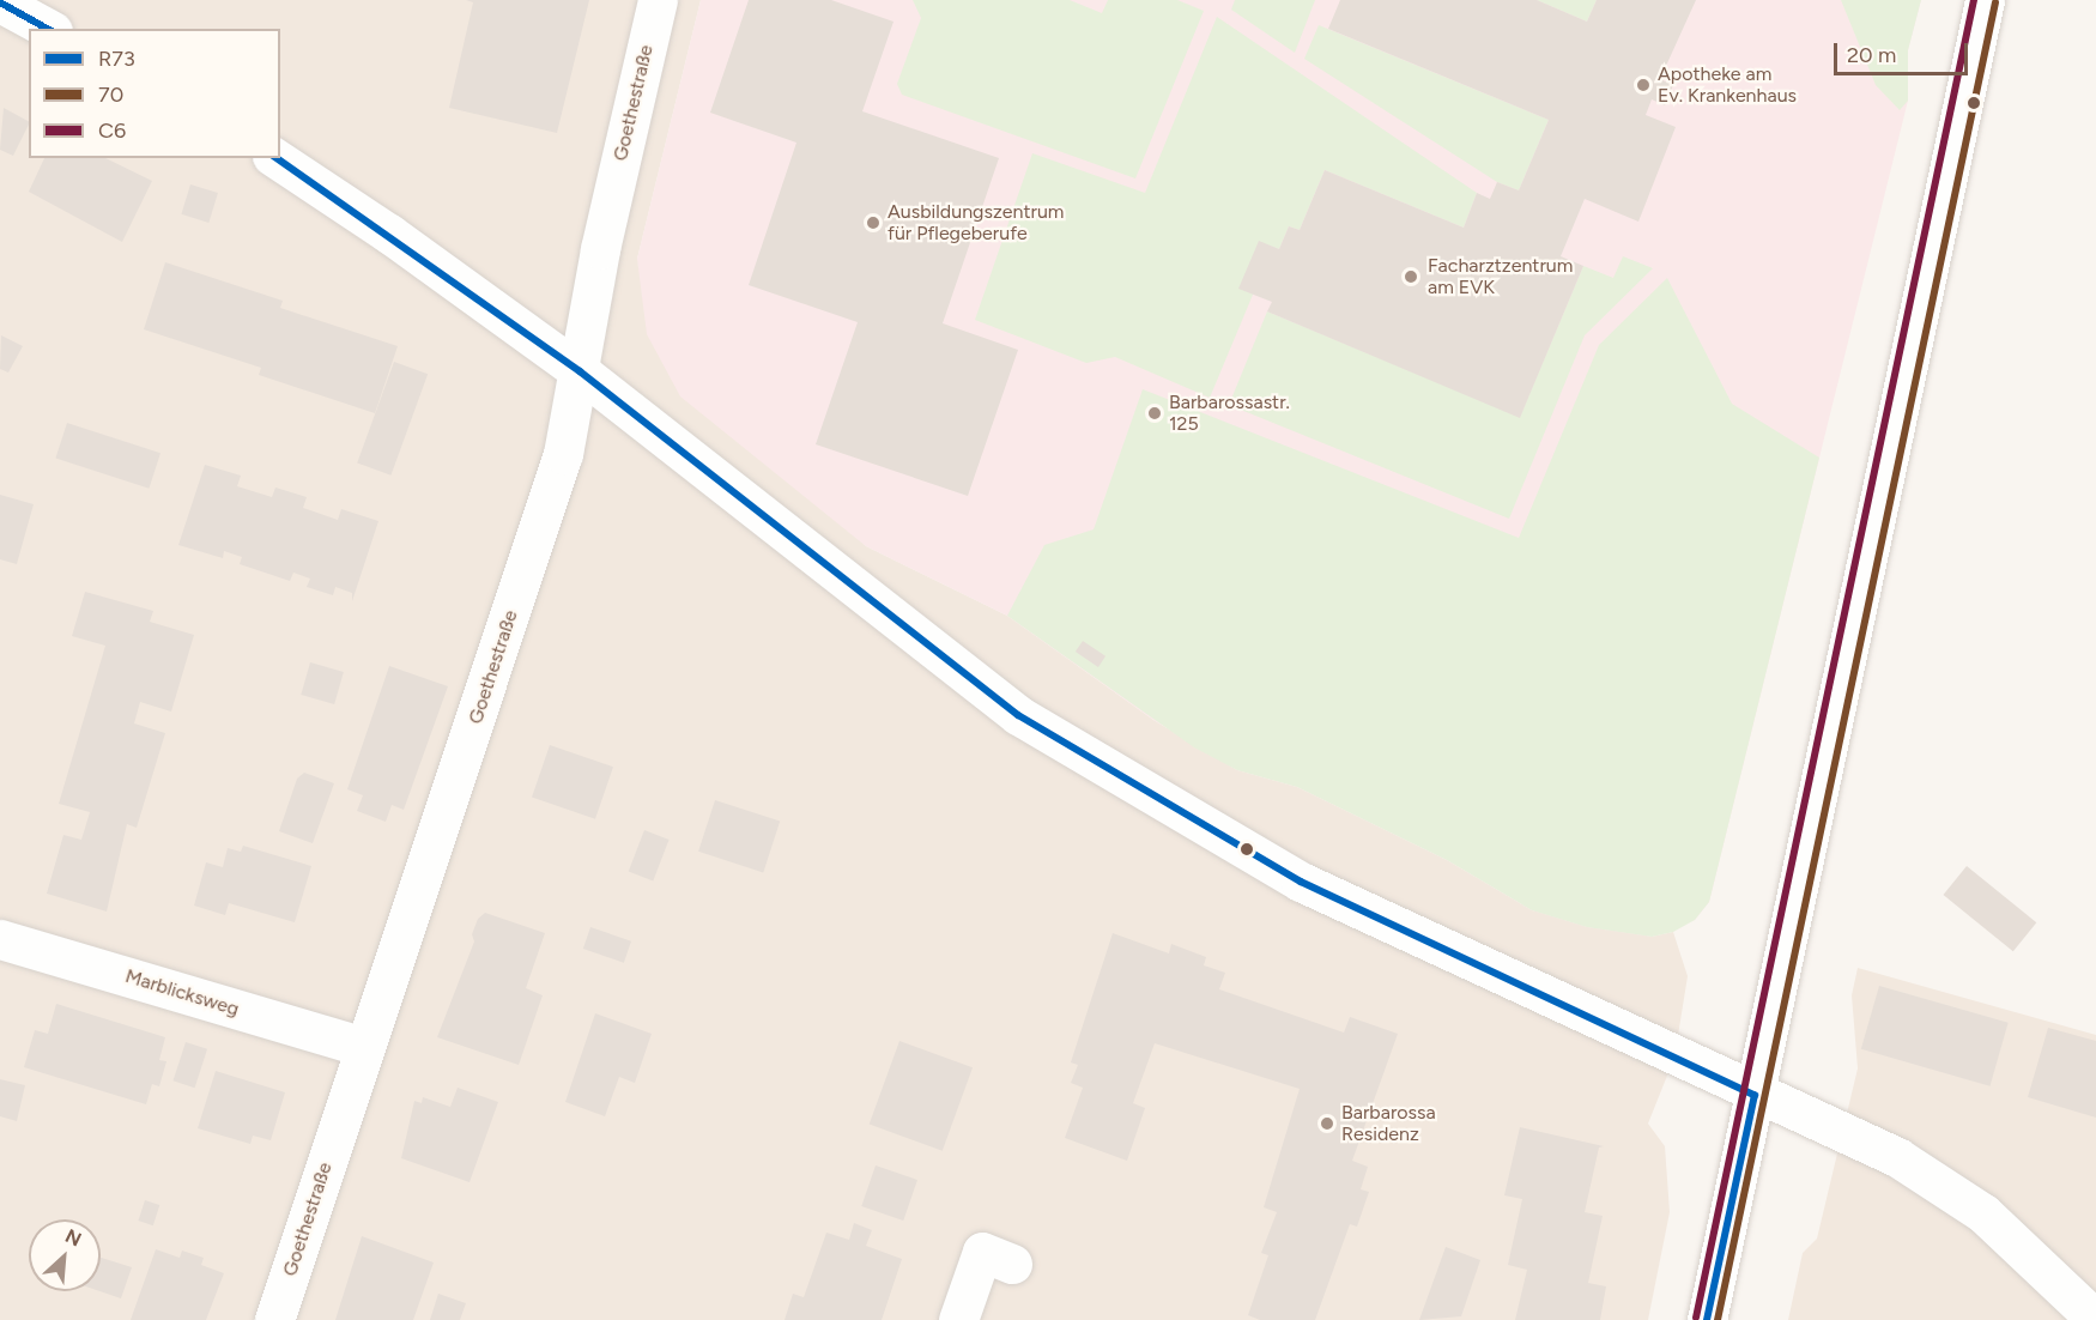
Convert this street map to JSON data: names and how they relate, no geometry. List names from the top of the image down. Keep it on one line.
{"streets":{"street":["Goethestraße","Marblicksweg"]},"crossings":[["Goethestraße","Marblicksweg"]],"places":["Apotheke am Ev. Krankenhaus","Ausbildungszentrum für Pflegeberufe","Facharztzentrum am EVK","Barbarossastr. 125","Barbarossa Residenz"],"lines":["transit line C6","transit line R73","transit line 70"],"legend":["R73","70","C6"],"scale_bar":"20 m","north":"top right"}
